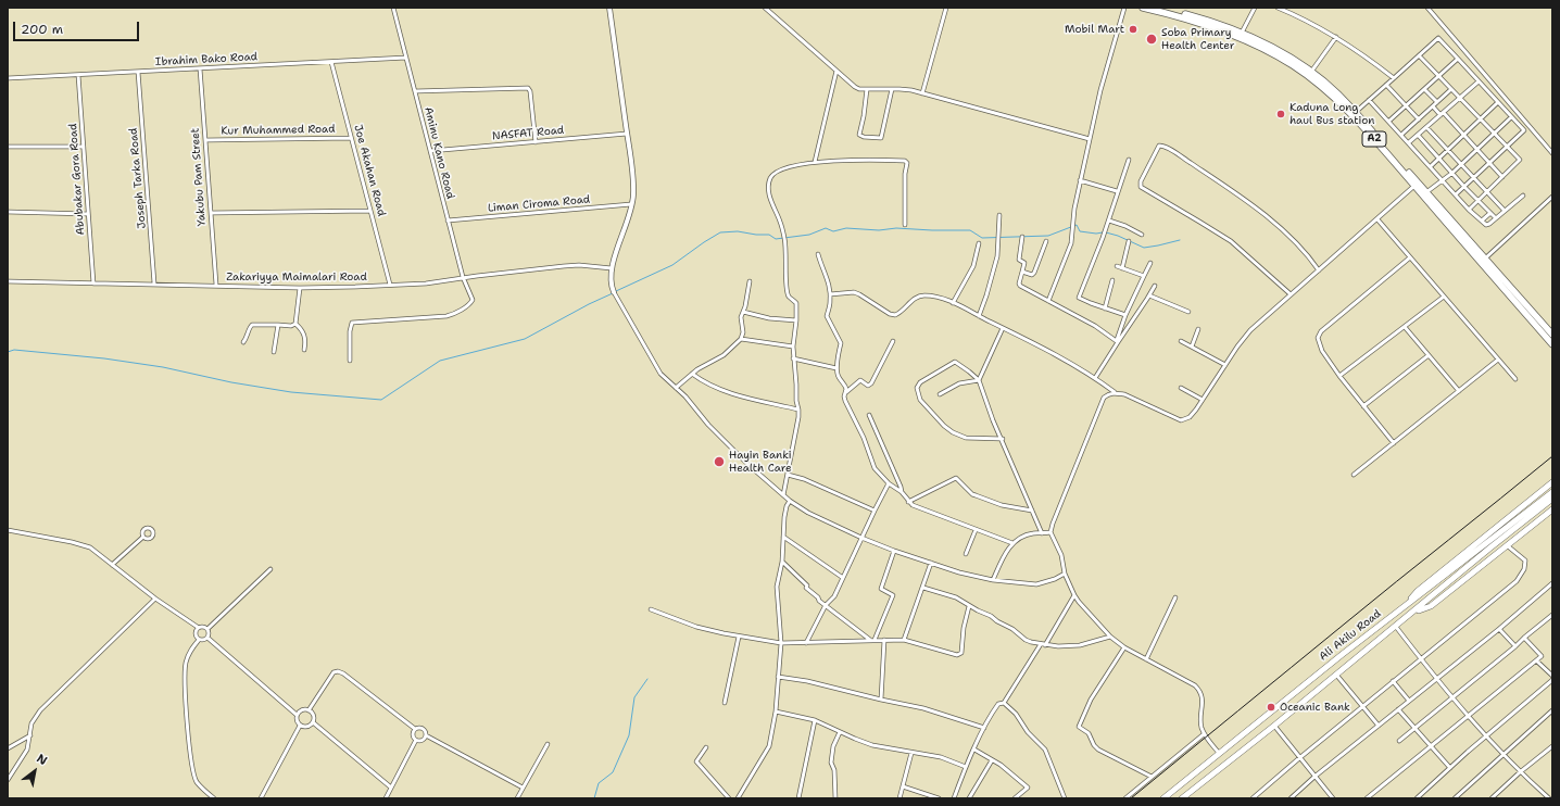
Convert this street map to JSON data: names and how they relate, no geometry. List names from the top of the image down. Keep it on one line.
{"streets":{"highway":["A2"],"main road":["Ali Akilu Road"],"street":["Ibrahim Bako Road","Kur Muhammed Road","NASFAT Road","Aminu Kano Road","Joe Akahan Road","Yakubu Pam Street","Joseph Tarka Road","Abubakar Gora Road","Liman Ciroma Road","Zakariyya Maimalari Road"]},"crossings":[["Ibrahim Bako Road","Aminu Kano Road"],["Ibrahim Bako Road","Joe Akahan Road"],["Ibrahim Bako Road","Yakubu Pam Street"],["Ibrahim Bako Road","Joseph Tarka Road"],["Ibrahim Bako Road","Abubakar Gora Road"],["Kur Muhammed Road","Joe Akahan Road"],["Kur Muhammed Road","Yakubu Pam Street"],["NASFAT Road","Aminu Kano Road"],["Aminu Kano Road","Liman Ciroma Road"],["Aminu Kano Road","Zakariyya Maimalari Road"],["Joe Akahan Road","Zakariyya Maimalari Road"],["Yakubu Pam Street","Zakariyya Maimalari Road"],["Joseph Tarka Road","Zakariyya Maimalari Road"],["Abubakar Gora Road","Zakariyya Maimalari Road"]],"places":["Mobil Mart","Soba Primary Health Center","Kaduna Long haul Bus station","Hayin Banki Health Care","Oceanic Bank"],"scale_bar":"200 m","north":"top right"}
